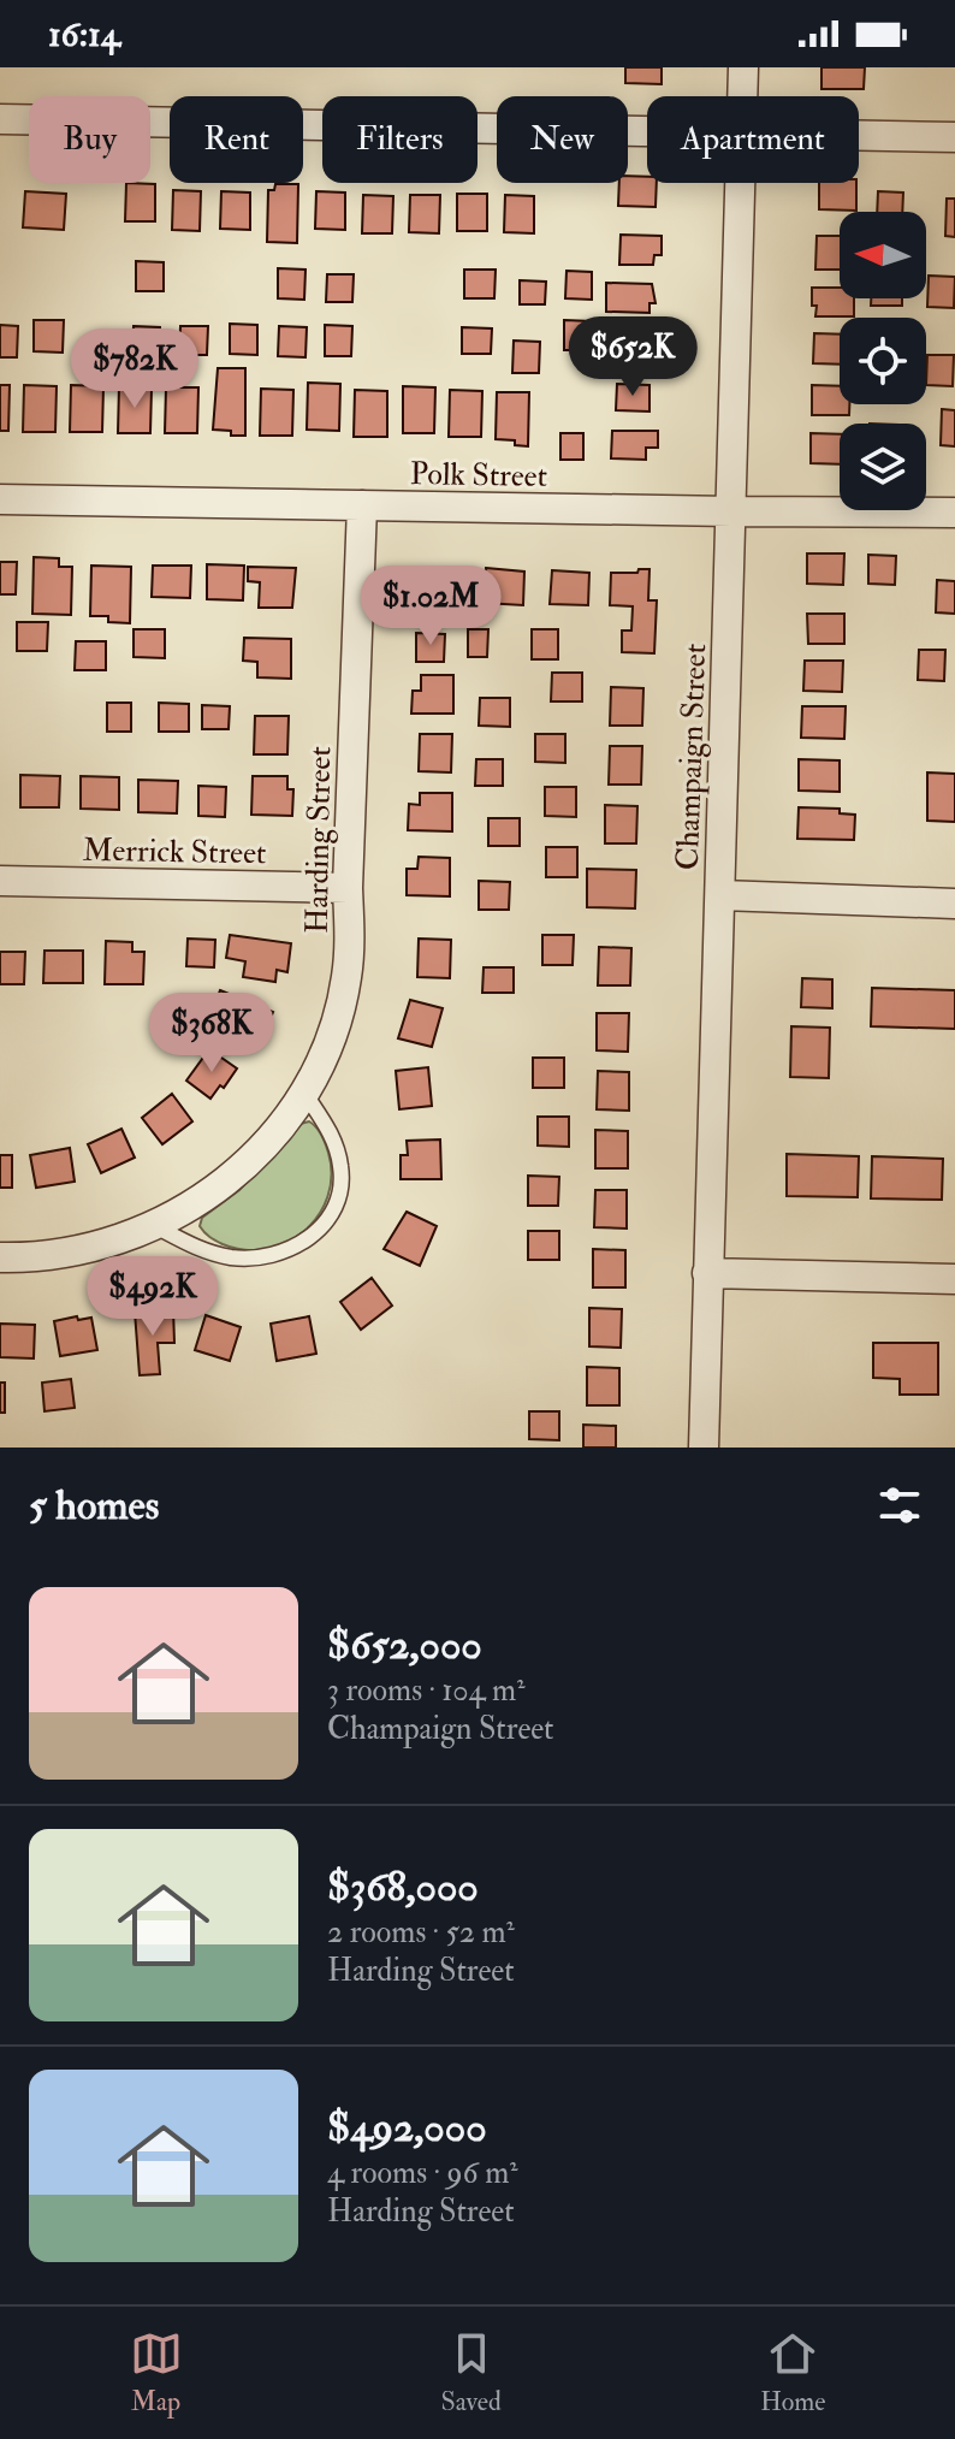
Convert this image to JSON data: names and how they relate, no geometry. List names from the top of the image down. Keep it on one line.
{"streets":{"street":["Polk Street","Champaign Street","Harding Street","Merrick Street"]},"crossings":[["Polk Street","Champaign Street"],["Polk Street","Harding Street"],["Harding Street","Merrick Street"]],"north":"left","page":{"status":"16:14","chip":["Buy","Rent","Filters","New","Apartment"],"price":["$652K","$782K","$1.02M","$368K","$492K"],"heading":"5 homes","list":[{"name":"$652,000","note":"3 rooms · 104 m² · Champaign Street"},{"name":"$368,000","note":"2 rooms · 52 m² · Harding Street"},{"name":"$492,000","note":"4 rooms · 96 m² · Harding Street"}],"tabs":["Map","Saved","Home"]}}
